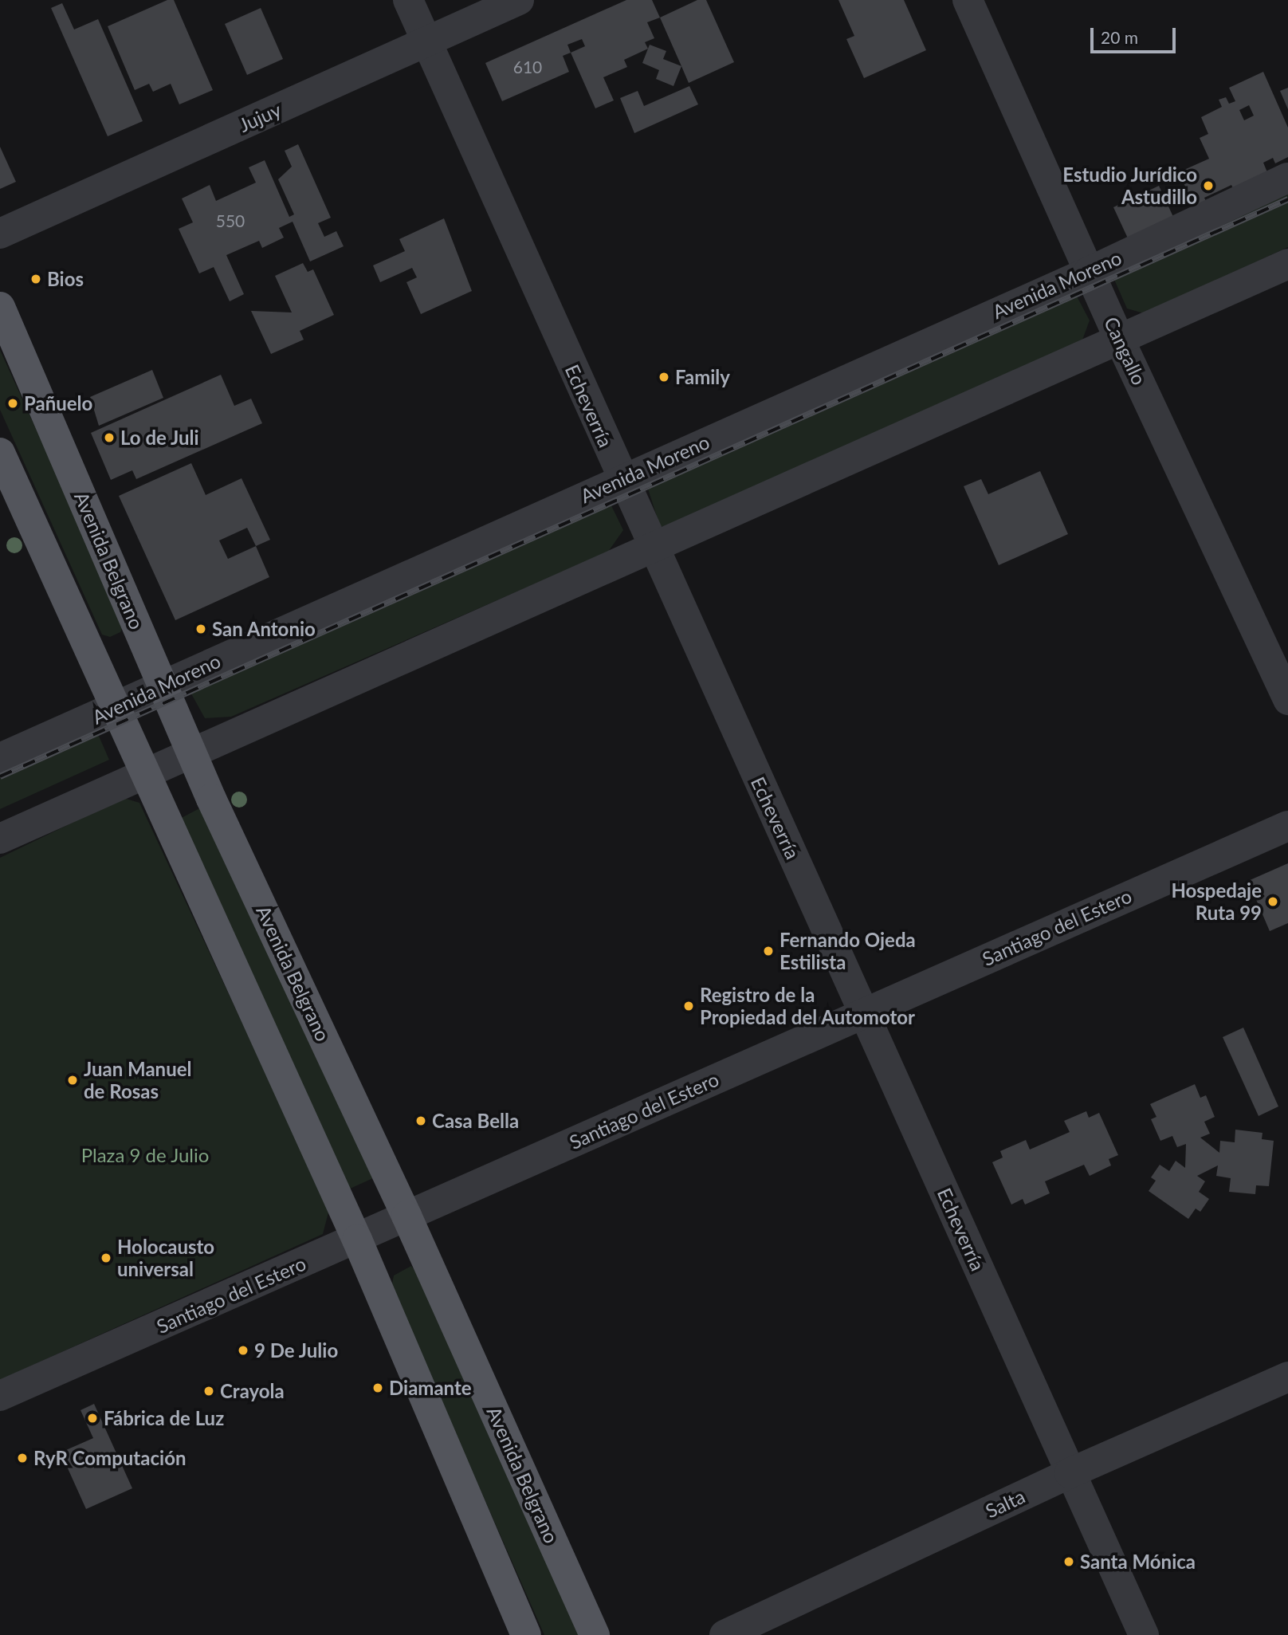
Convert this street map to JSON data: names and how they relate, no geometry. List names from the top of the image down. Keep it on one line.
{"streets":{"main road":["Avenida Belgrano"],"street":["Jujuy","Avenida Moreno","Cangallo","Echeverría","Santiago del Estero","Salta"]},"crossings":[["Jujuy","Echeverría"],["Avenida Moreno","Cangallo"],["Avenida Moreno","Echeverría"],["Avenida Moreno","Avenida Belgrano"],["Echeverría","Santiago del Estero"],["Echeverría","Salta"],["Avenida Belgrano","Santiago del Estero"]],"parks":["Plaza 9 de Julio"],"places":["Estudio Jurídico Astudillo","Bios","Family","Pañuelo","Lo de Juli","San Antonio","Hospedaje Ruta 99","Fernando Ojeda Estilista","Registro de la Propiedad del Automotor","Juan Manuel de Rosas","Casa Bella","Holocausto universal","9 De Julio","Diamante","Crayola","Fábrica de Luz","RyR Computación","Santa Mónica"],"house_numbers":["610","550"],"scale_bar":"20 m"}
